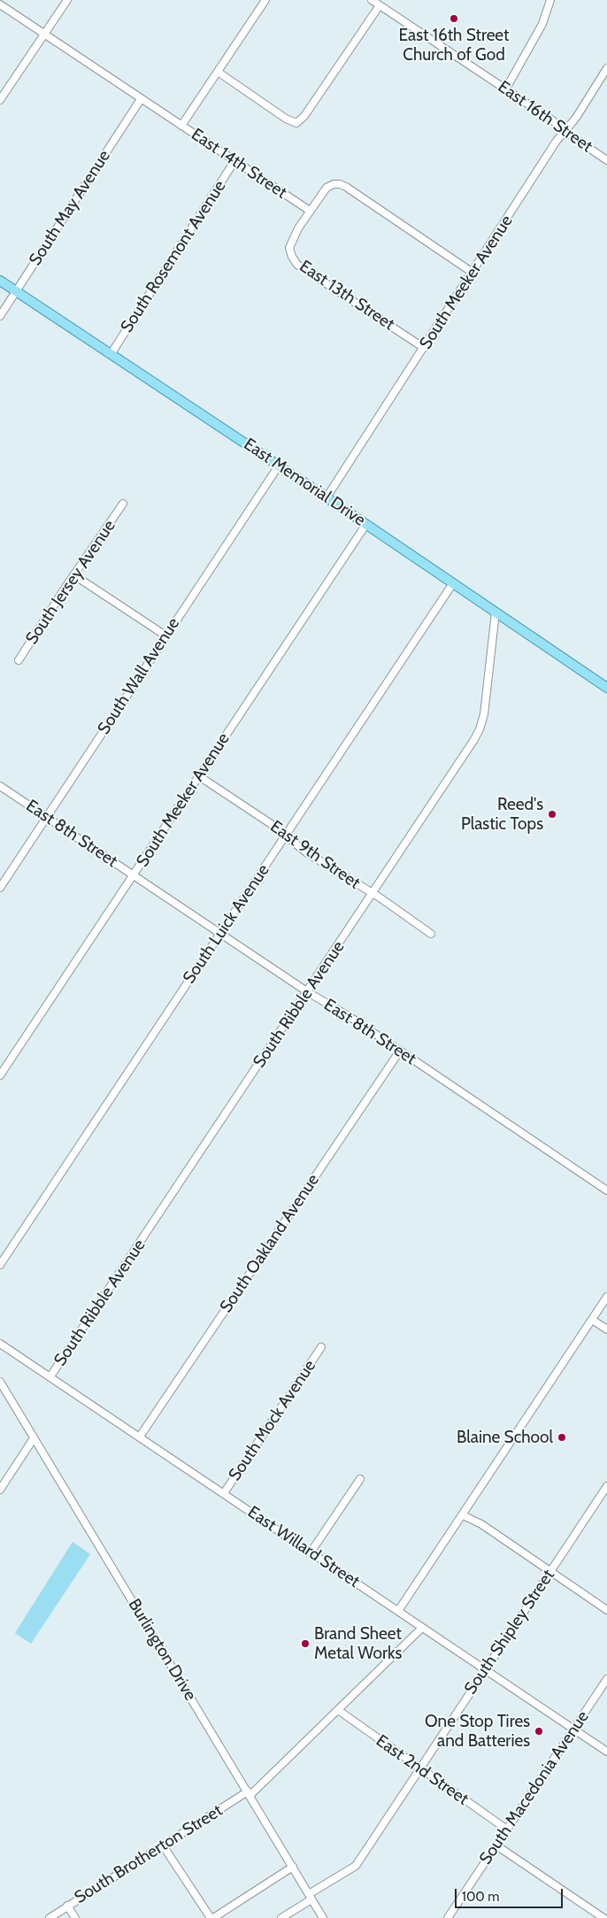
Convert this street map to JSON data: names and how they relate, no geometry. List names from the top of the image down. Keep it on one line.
{"streets":{"main road":["East Memorial Drive"],"street":["East 16th Street","East 14th Street","South May Avenue","South Rosemont Avenue","South Meeker Avenue","East 13th Street","South Jersey Avenue","South Wall Avenue","East 8th Street","East 9th Street","South Luick Avenue","South Ribble Avenue","South Oakland Avenue","South Mock Avenue","East Willard Street","South Shipley Street","Burlington Drive","East 2nd Street","South Macedonia Avenue","South Brotherton Street"]},"crossings":[["East 16th Street","South Meeker Avenue"],["East 14th Street","South May Avenue"],["East 14th Street","South Rosemont Avenue"],["East 14th Street","East 13th Street"],["South May Avenue","East Memorial Drive"],["South Rosemont Avenue","East Memorial Drive"],["South Meeker Avenue","East 13th Street"],["South Meeker Avenue","East Memorial Drive"],["South Meeker Avenue","East 8th Street"],["South Meeker Avenue","East 9th Street"],["East Memorial Drive","South Wall Avenue"],["East Memorial Drive","South Luick Avenue"],["East Memorial Drive","South Ribble Avenue"],["South Wall Avenue","East 8th Street"],["East 8th Street","South Luick Avenue"],["East 8th Street","South Ribble Avenue"],["East 8th Street","South Oakland Avenue"],["East 9th Street","South Luick Avenue"],["East 9th Street","South Ribble Avenue"],["South Ribble Avenue","East Willard Street"],["South Oakland Avenue","East Willard Street"],["South Mock Avenue","East Willard Street"],["East Willard Street","South Shipley Street"],["East Willard Street","South Macedonia Avenue"],["East Willard Street","South Brotherton Street"],["South Shipley Street","Burlington Drive"],["South Shipley Street","East 2nd Street"],["Burlington Drive","South Brotherton Street"],["East 2nd Street","South Macedonia Avenue"],["East 2nd Street","South Brotherton Street"]],"places":["East 16th Street Church of God","Reed's Plastic Tops","Blaine School","Brand Sheet Metal Works","One Stop Tires and Batteries"],"scale_bar":"100 m"}
